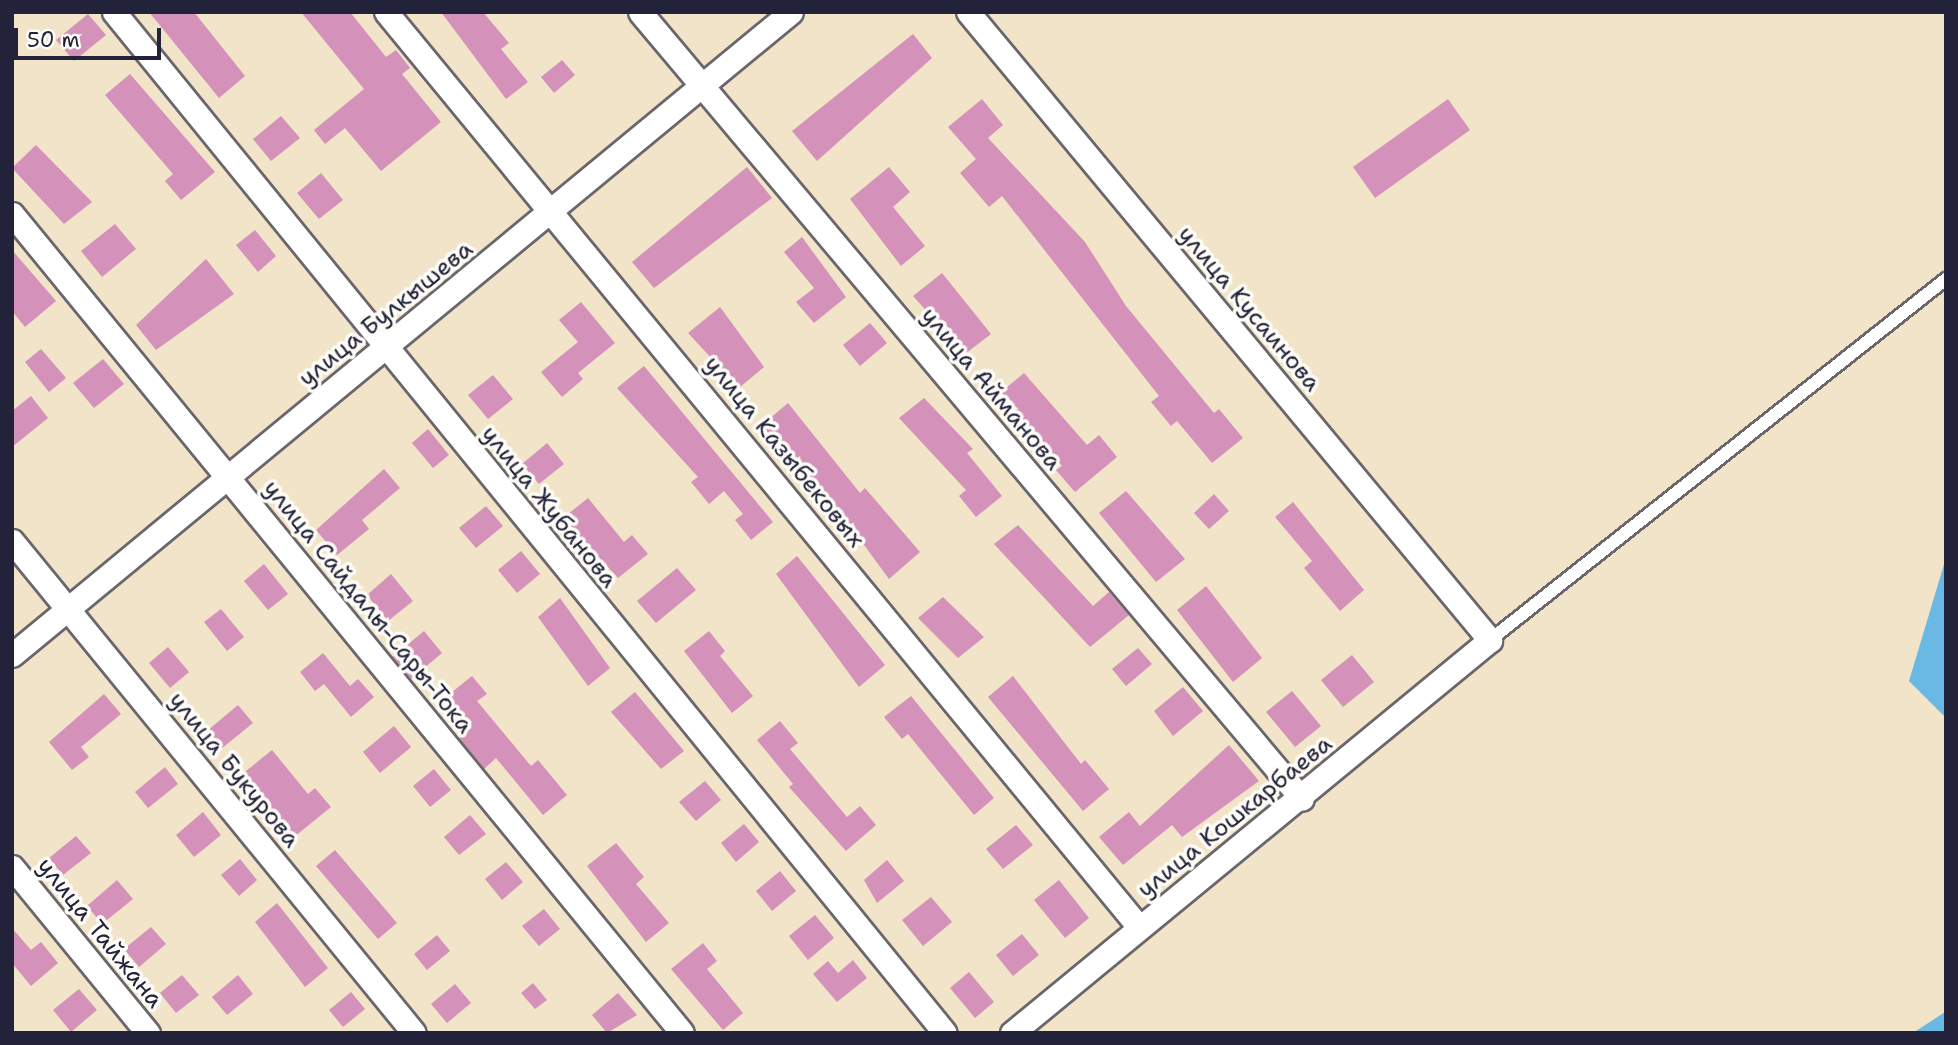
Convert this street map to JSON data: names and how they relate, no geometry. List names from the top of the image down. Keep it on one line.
{"streets":{"street":["улица Кусаинова","улица Булкышева","улица Айманова","улица Казыбековых","улица Жубанова","улица Сайдалы-Сары-Тока","улица Букурова","улица Кошкарбаева","улица Тайжана"]},"crossings":[["улица Кусаинова","улица Кошкарбаева"],["улица Булкышева","улица Айманова"],["улица Булкышева","улица Казыбековых"],["улица Булкышева","улица Жубанова"],["улица Булкышева","улица Сайдалы-Сары-Тока"],["улица Булкышева","улица Букурова"],["улица Айманова","улица Кошкарбаева"],["улица Казыбековых","улица Кошкарбаева"]],"scale_bar":"50 m"}
